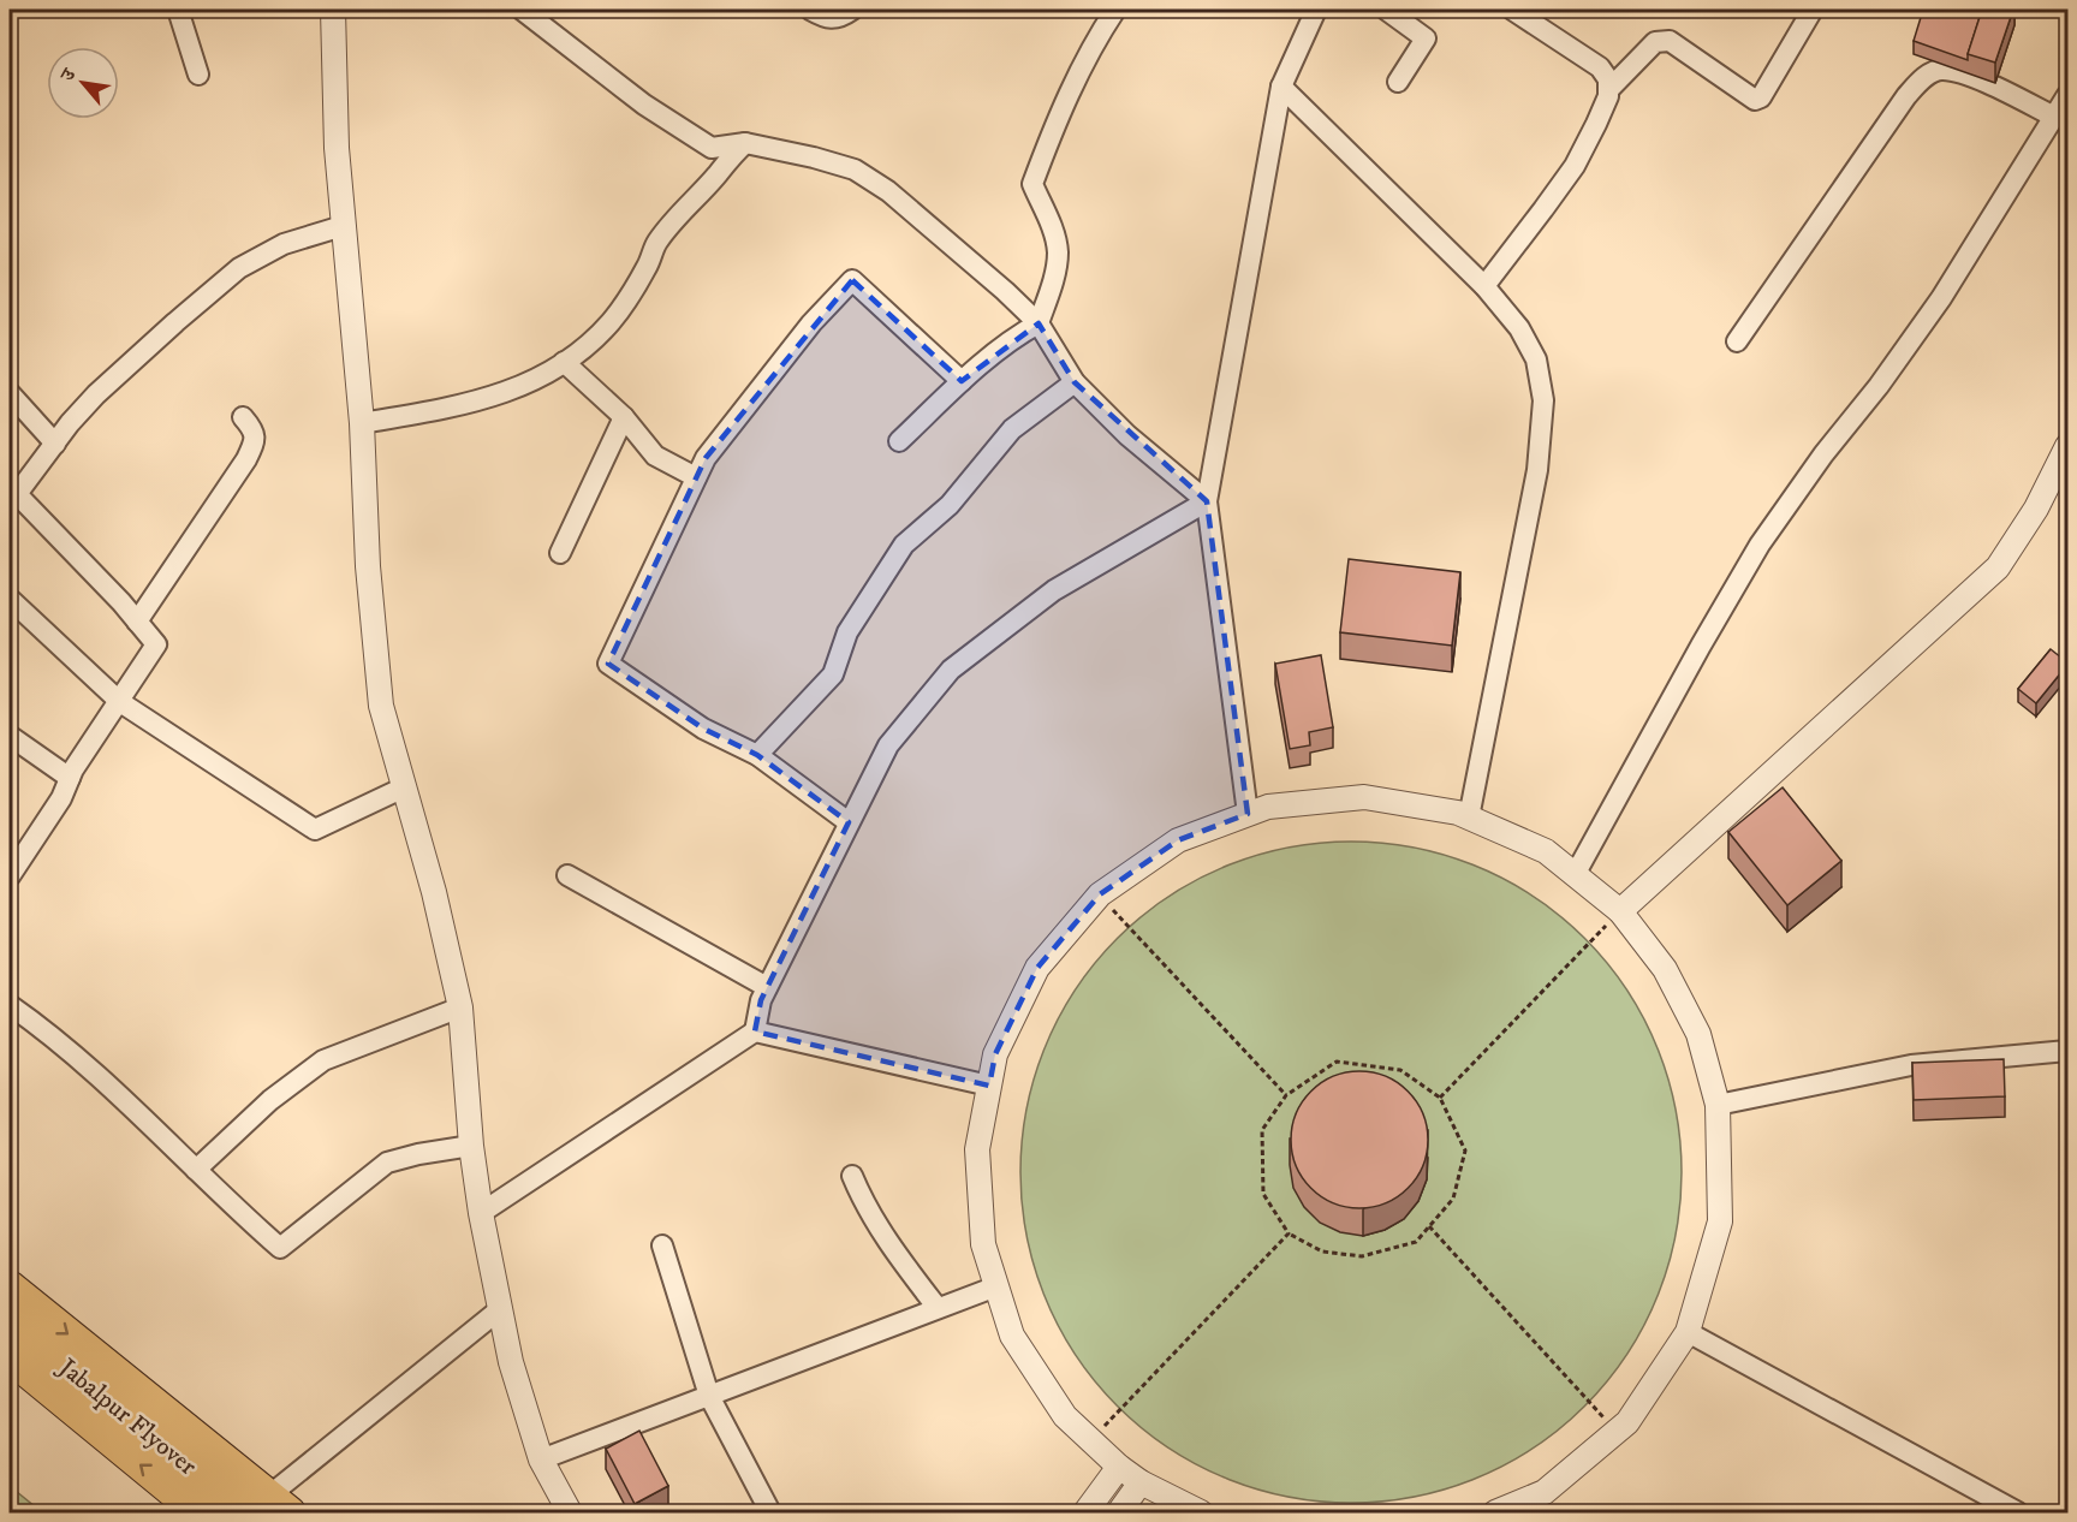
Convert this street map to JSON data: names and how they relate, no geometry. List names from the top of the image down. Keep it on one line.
{"streets":{"main road":["Jabalpur Flyover"]},"north":"top left"}
